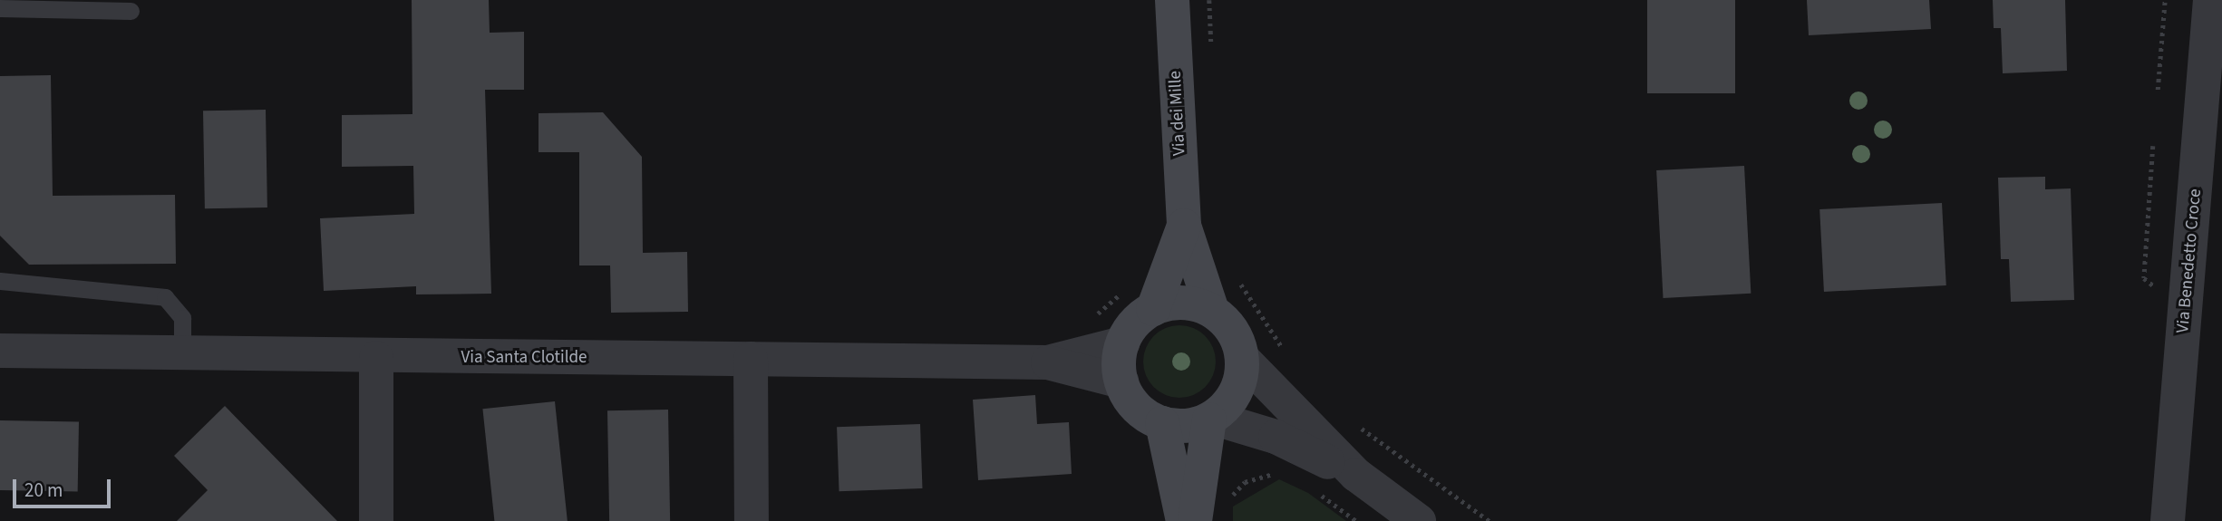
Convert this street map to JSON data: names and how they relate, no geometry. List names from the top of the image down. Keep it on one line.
{"streets":{"main road":["Via dei Mille"],"street":["Via Benedetto Croce","Via Santa Clotilde"]},"crossings":[["Via dei Mille","Via Santa Clotilde"]],"scale_bar":"20 m"}
